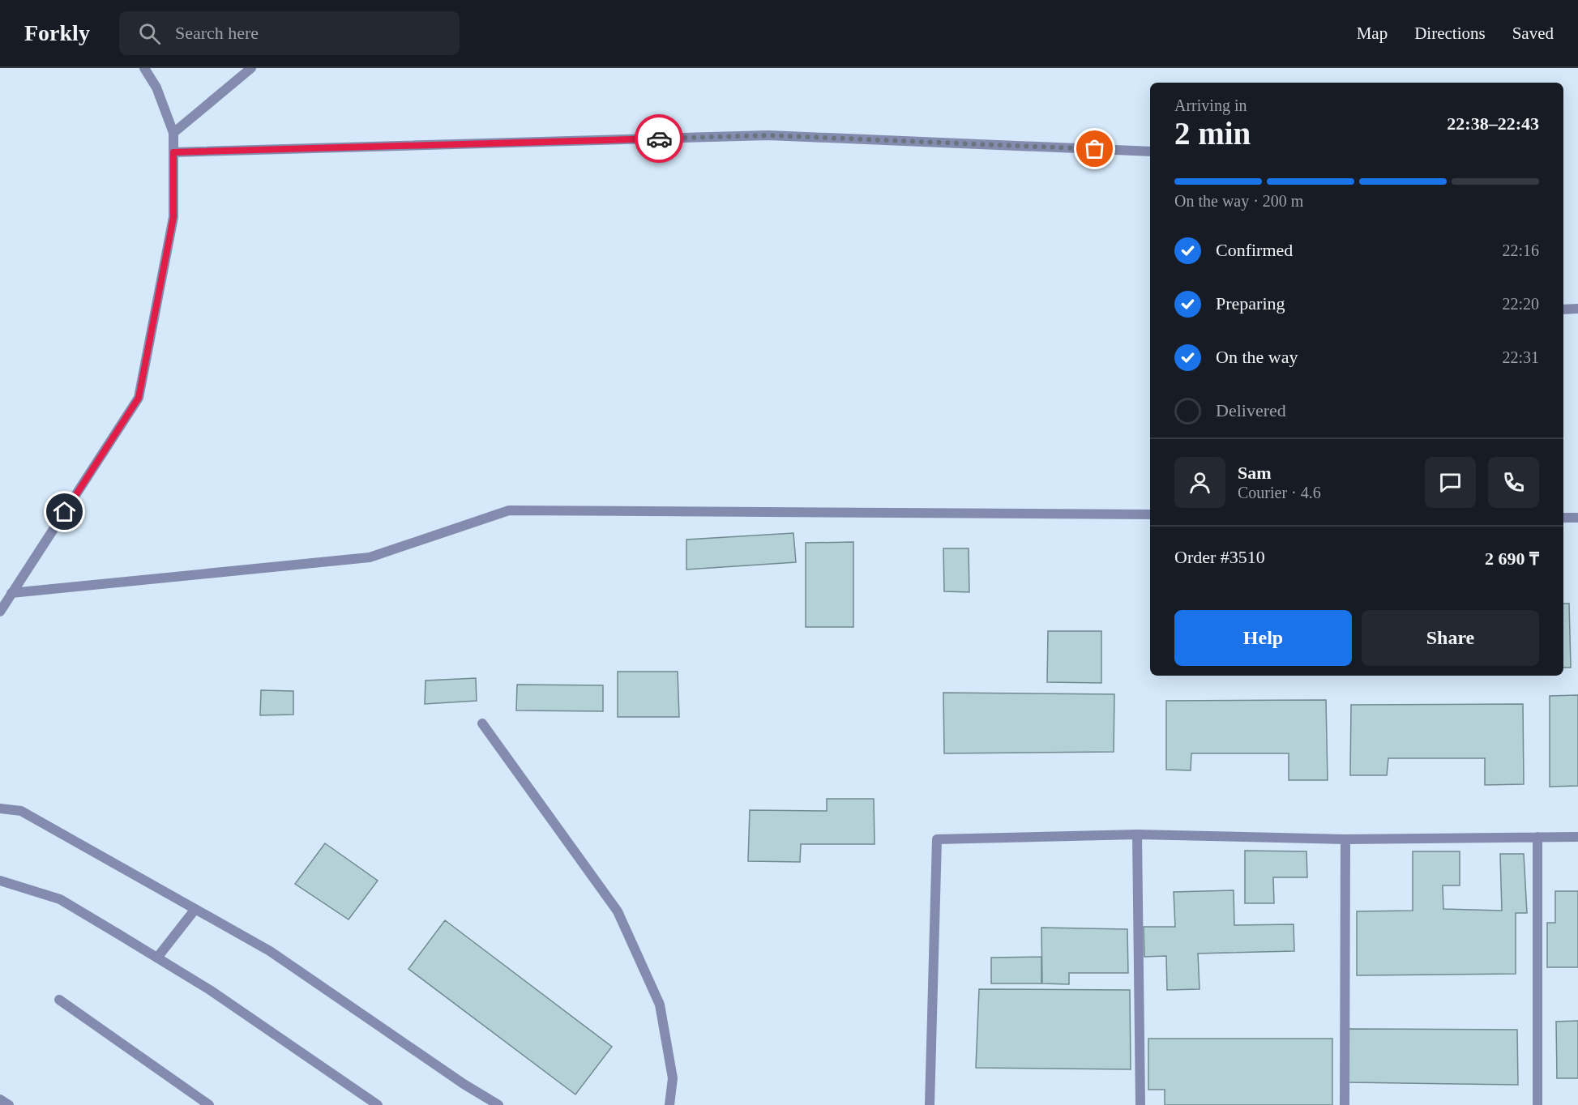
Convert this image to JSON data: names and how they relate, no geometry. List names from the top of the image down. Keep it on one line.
{"page":{"header":"Forkly","search":"Search here","nav":["Map","Directions","Saved"],"heading":["2 min","Arriving in","22:38–22:43"],"panel":["Sam","Courier · 4.6","Order #3510","2 690 ₸"],"bar":"On the way · 200 m","list":[["Confirmed","22:16"],["Preparing","22:20"],["On the way","22:31"],"Delivered"],"buttons":["Help","Share"]}}
